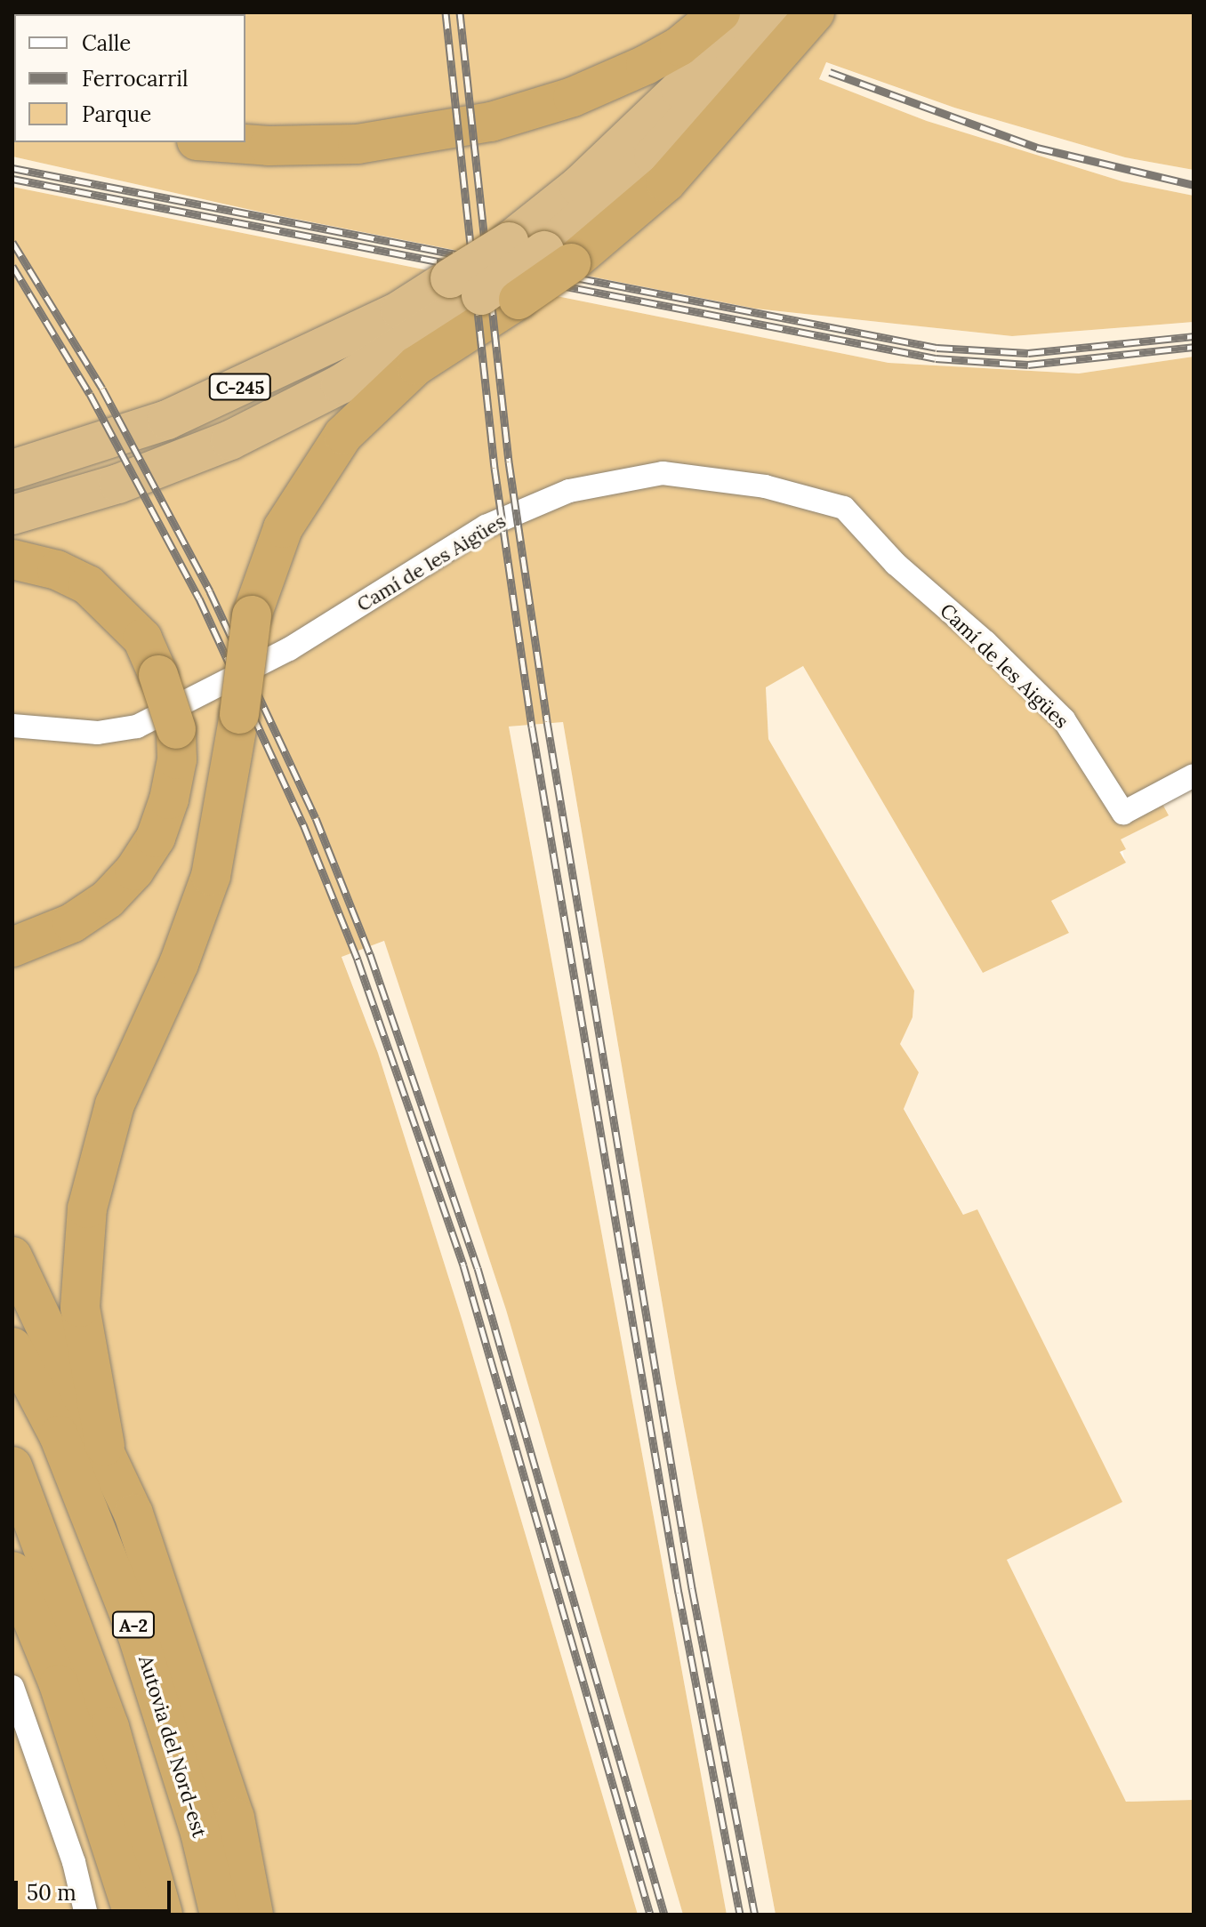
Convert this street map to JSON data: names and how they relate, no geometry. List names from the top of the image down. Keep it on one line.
{"streets":{"highway":["C-245","A-2","Autovia del Nord-est"],"street":["Camí de les Aigües"]},"legend":["Calle","Ferrocarril","Parque"],"scale_bar":"50 m"}
